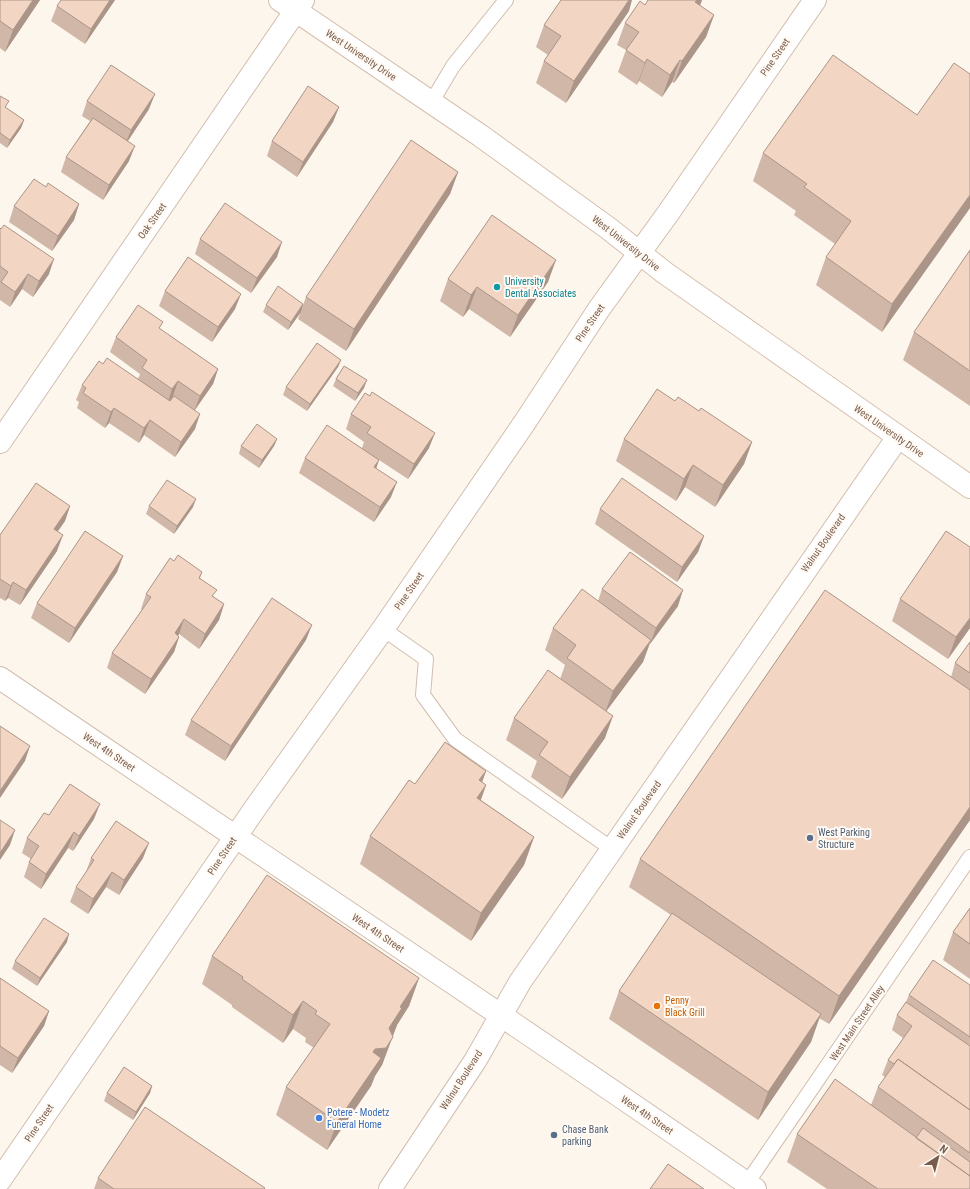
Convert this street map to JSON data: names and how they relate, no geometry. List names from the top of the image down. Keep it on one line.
{"streets":{"street":["West University Drive","Pine Street","Oak Street","Walnut Boulevard","West 4th Street"],"lane":["West Main Street Alley"]},"crossings":[["West University Drive","Pine Street"],["West University Drive","Oak Street"],["West University Drive","Walnut Boulevard"],["Pine Street","West 4th Street"],["Walnut Boulevard","West 4th Street"],["West 4th Street","West Main Street Alley"]],"places":["University Dental Associates","West Parking Structure","Penny Black Grill","Potere - Modetz Funeral Home","Chase Bank parking"],"north":"top right"}
